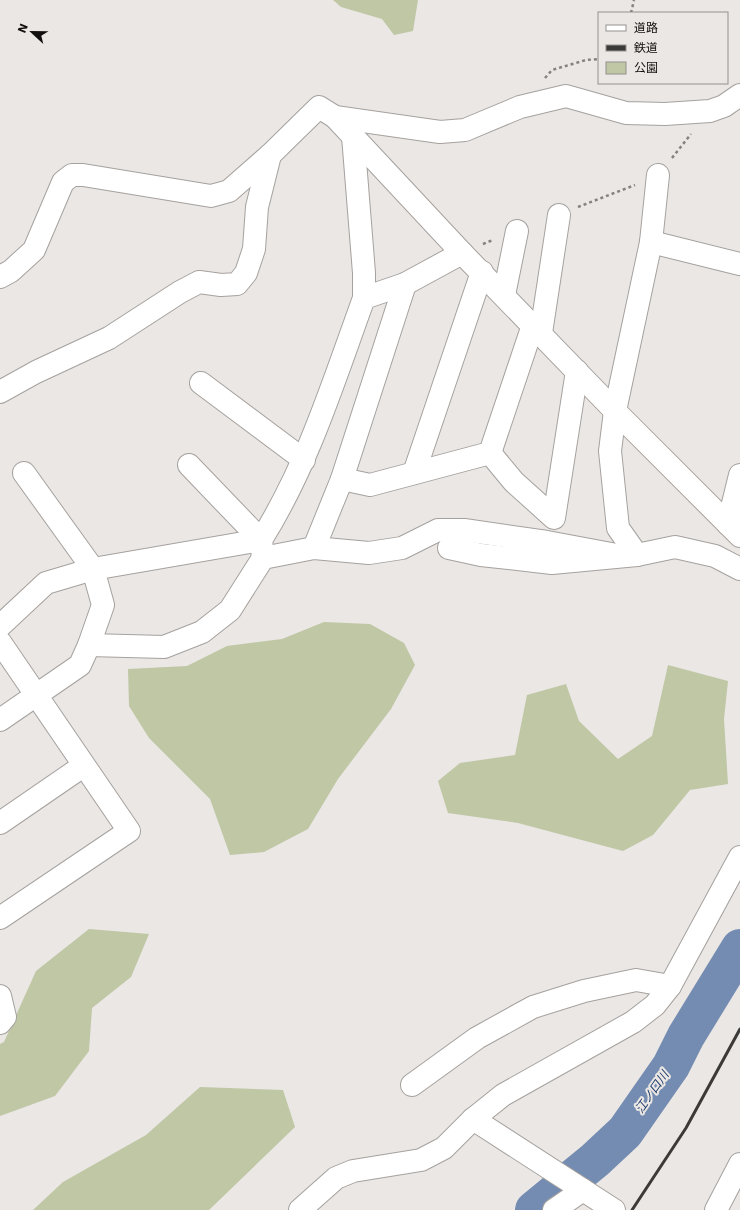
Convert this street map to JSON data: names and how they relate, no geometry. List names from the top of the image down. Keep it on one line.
{"water":["江ノ口川"],"legend":["道路","鉄道","公園"],"north":"left"}
